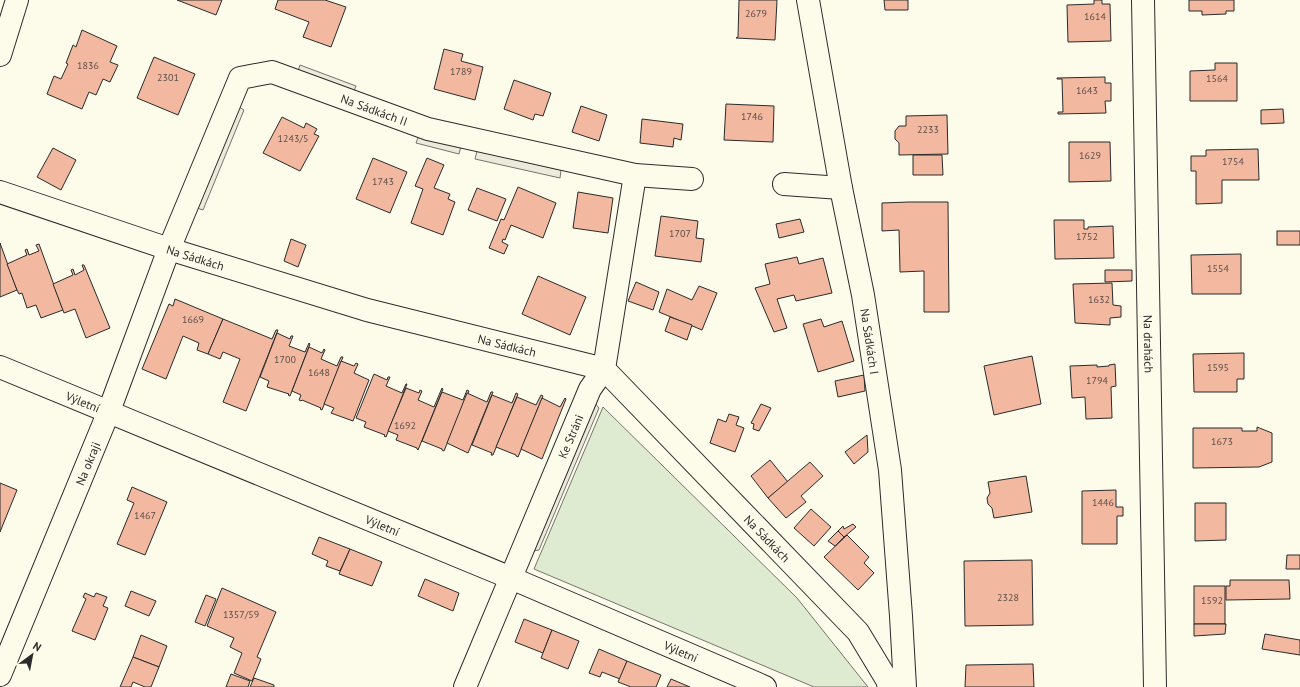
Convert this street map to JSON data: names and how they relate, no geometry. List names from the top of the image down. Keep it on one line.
{"streets":{"street":["Na Sádkách II","Na Sádkách","Na Sádkách I","Na drahách","Výletní","Ke Stráni","Na okraji"]},"crossings":[["Na Sádkách II","Na Sádkách"],["Na Sádkách II","Ke Stráni"],["Na Sádkách II","Na okraji"],["Na Sádkách","Ke Stráni"],["Na Sádkách","Na okraji"],["Výletní","Ke Stráni"],["Výletní","Na okraji"]],"house_numbers":["2679","1614","1836","1789","2301","1564","1643","1746","2233","1243/5","1629","1754","1743","1707","1752","1554","1632","1669","1700","1595","1648","1794","1692","1673","1446","1467","2328","1592","1357/59"],"north":"top right"}
